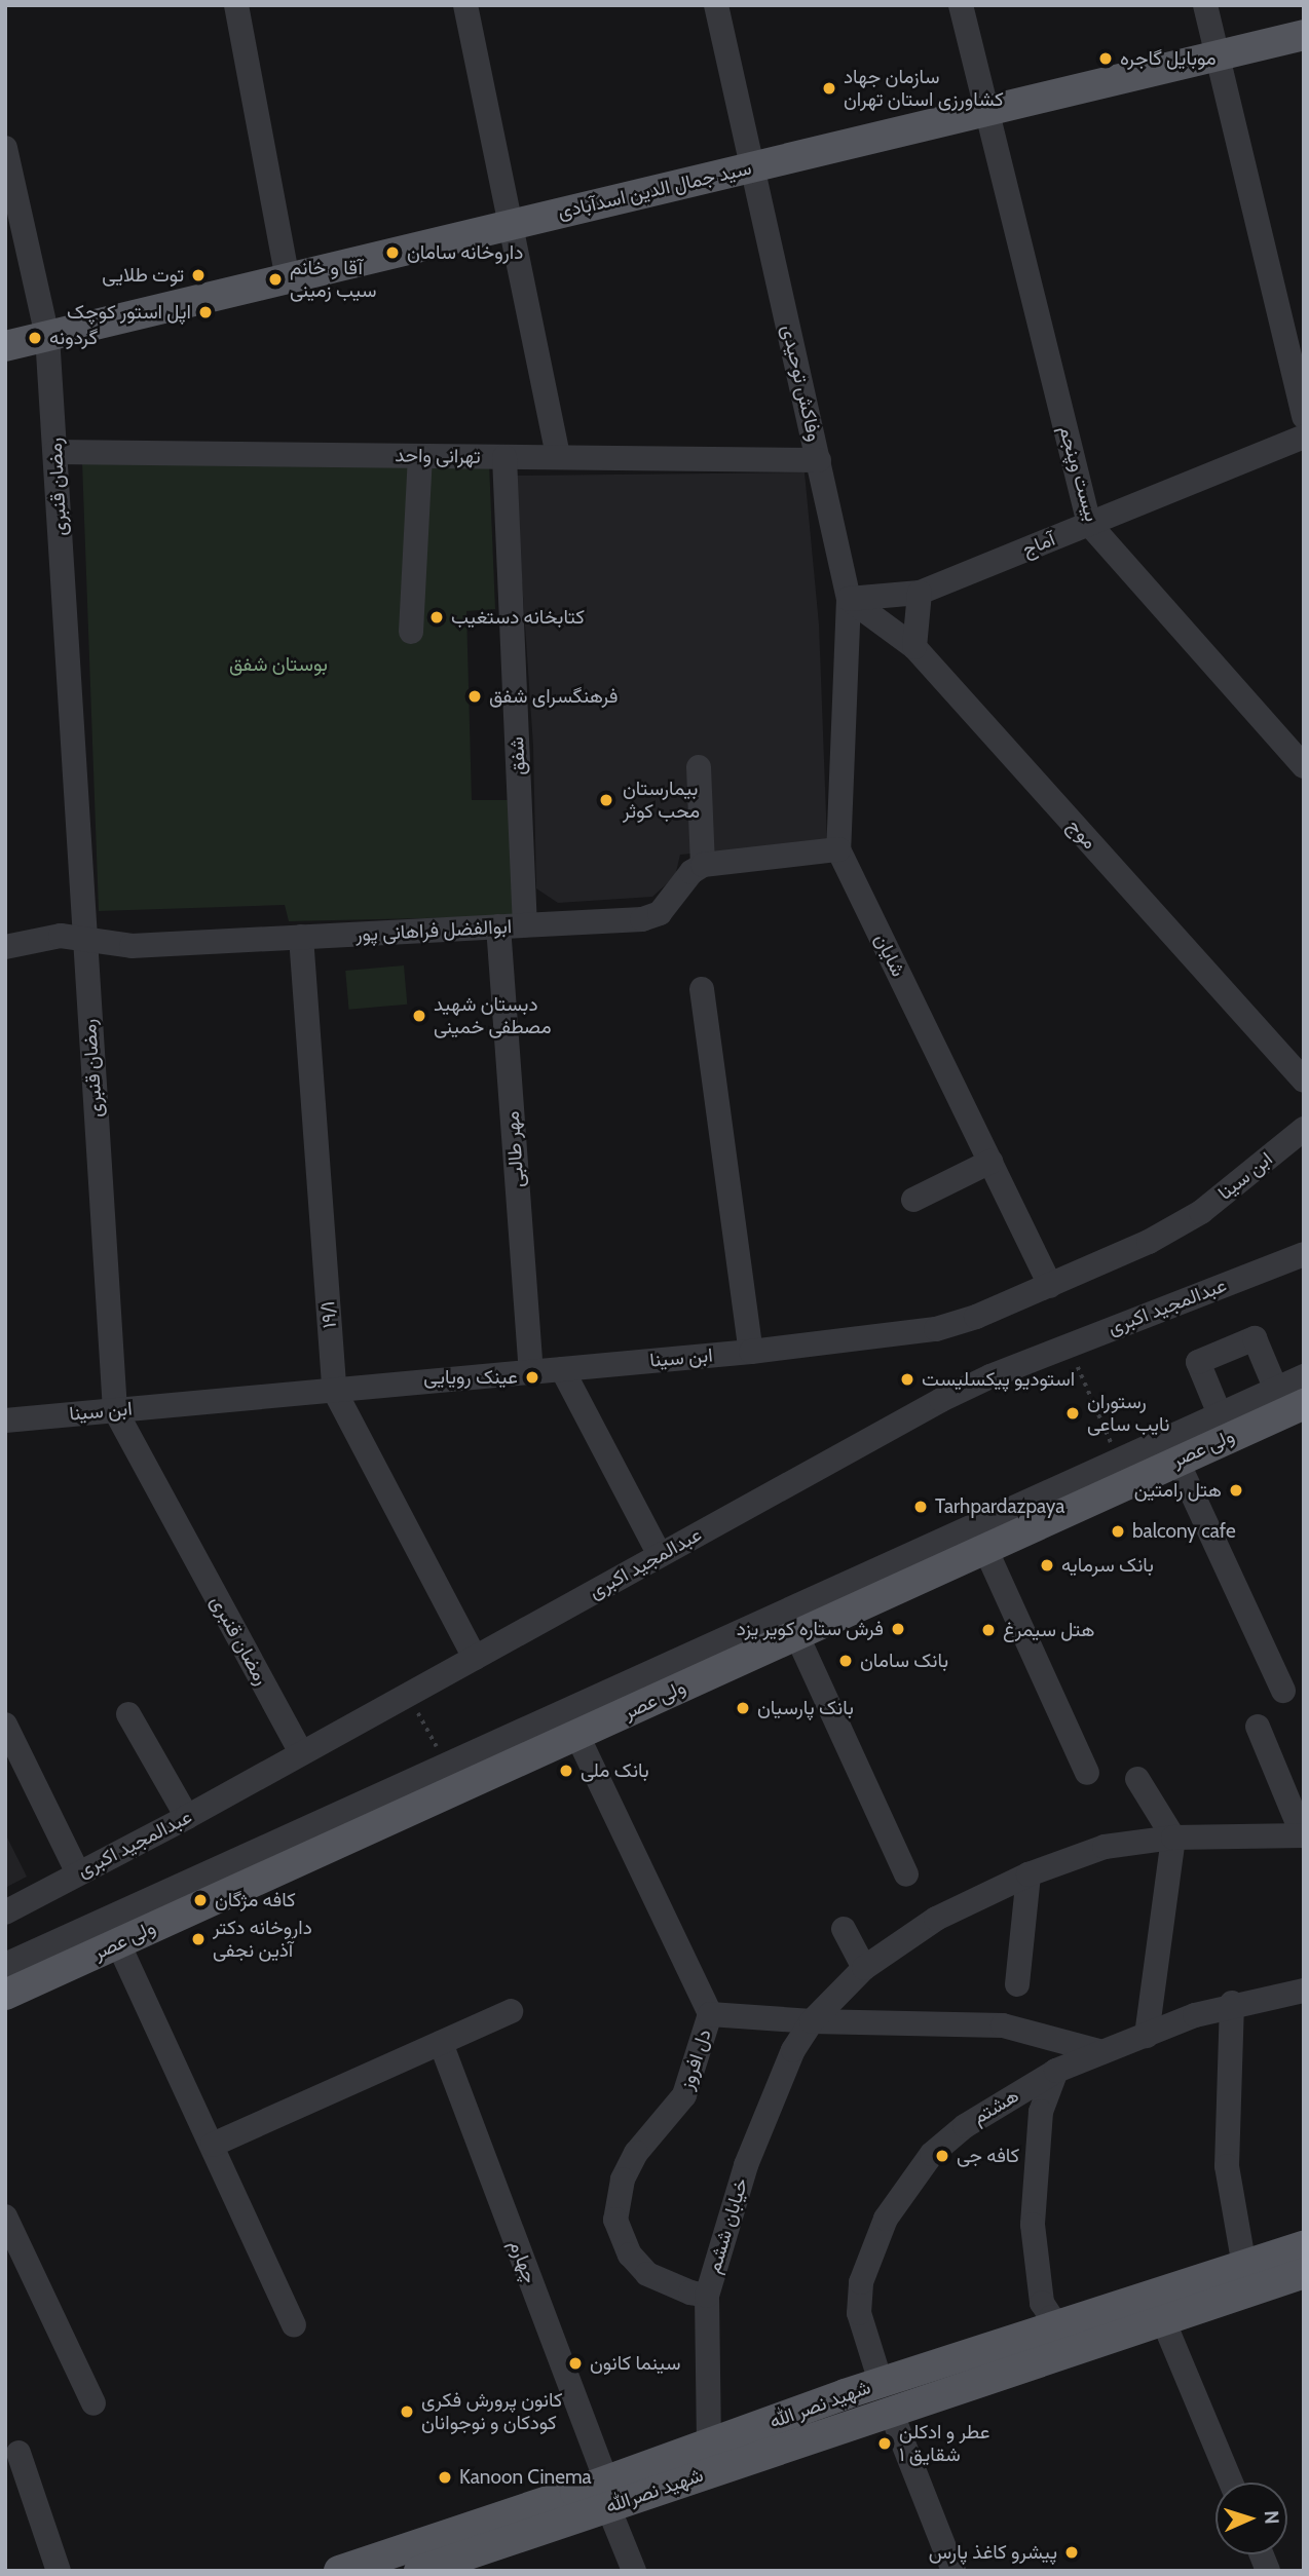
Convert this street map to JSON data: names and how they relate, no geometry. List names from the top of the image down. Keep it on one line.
{"streets":{"main road":["سید جمال الدین اسدآبادی","ولی عصر","شهید نصر الله","شهید نصرالله"],"street":["وفاکش توحیدی","تهرانی واحد","بیست وپنجم","رمضان قنبری","آماج","شفق","موج","ابوالفضل فراهانی پور","شایان","مهر طالبی","ابن سینا","عبدالمجید اکبری","۱۹/۱","دل افروز","هشتم","خیابان ششم","چهارم"]},"crossings":[["سید جمال الدین اسدآبادی","وفاکش توحیدی"],["سید جمال الدین اسدآبادی","بیست وپنجم"],["سید جمال الدین اسدآبادی","رمضان قنبری"],["وفاکش توحیدی","تهرانی واحد"],["وفاکش توحیدی","آماج"],["وفاکش توحیدی","موج"],["وفاکش توحیدی","شایان"],["تهرانی واحد","رمضان قنبری"],["تهرانی واحد","شفق"],["بیست وپنجم","آماج"],["رمضان قنبری","ابوالفضل فراهانی پور"],["رمضان قنبری","ابن سینا"],["رمضان قنبری","عبدالمجید اکبری"],["آماج","موج"],["آماج","شایان"],["شفق","ابوالفضل فراهانی پور"],["موج","شایان"],["ابوالفضل فراهانی پور","مهر طالبی"],["ابوالفضل فراهانی پور","۱۹/۱"],["شایان","ابن سینا"],["مهر طالبی","ابن سینا"],["ابن سینا","۱۹/۱"],["عبدالمجید اکبری","۱۹/۱"],["ولی عصر","دل افروز"],["دل افروز","خیابان ششم"],["هشتم","شهید نصر الله"],["خیابان ششم","شهید نصر الله"],["چهارم","شهید نصر الله"],["چهارم","شهید نصرالله"],["شهید نصر الله","شهید نصرالله"]],"parks":["بوستان شفق"],"places":["موبایل گاجره","سازمان جهاد کشاورزی استان تهران","داروخانه سامان","توت طلایى","آقا و خانم سیب زمینی","اپل استور کوچک","گردونه","کتابخانه دستغیب","فرهنگسرای شفق","بیمارستان محب کوثر","دبستان شهید مصطفی خمینی","عینک رویایی","استودیو پیکسلیست","رستوران نایب ساعی","هتل رامتین","Tarhpardazpaya","balcony cafe","بانک سرمایه","فرش ستاره کویر یزد","هتل سیمرغ","بانک سامان","بانک پارسیان","بانک ملی","کافه مژگان","داروخانه دکتر آذین نجفی","کافه جی","سینما کانون","کانون پرورش فکری کودکان و نوجوانان","عطر و ادکلن شقایق ۱","Kanoon Cinema","پیشرو کاغذ پارس"],"north":"right"}
